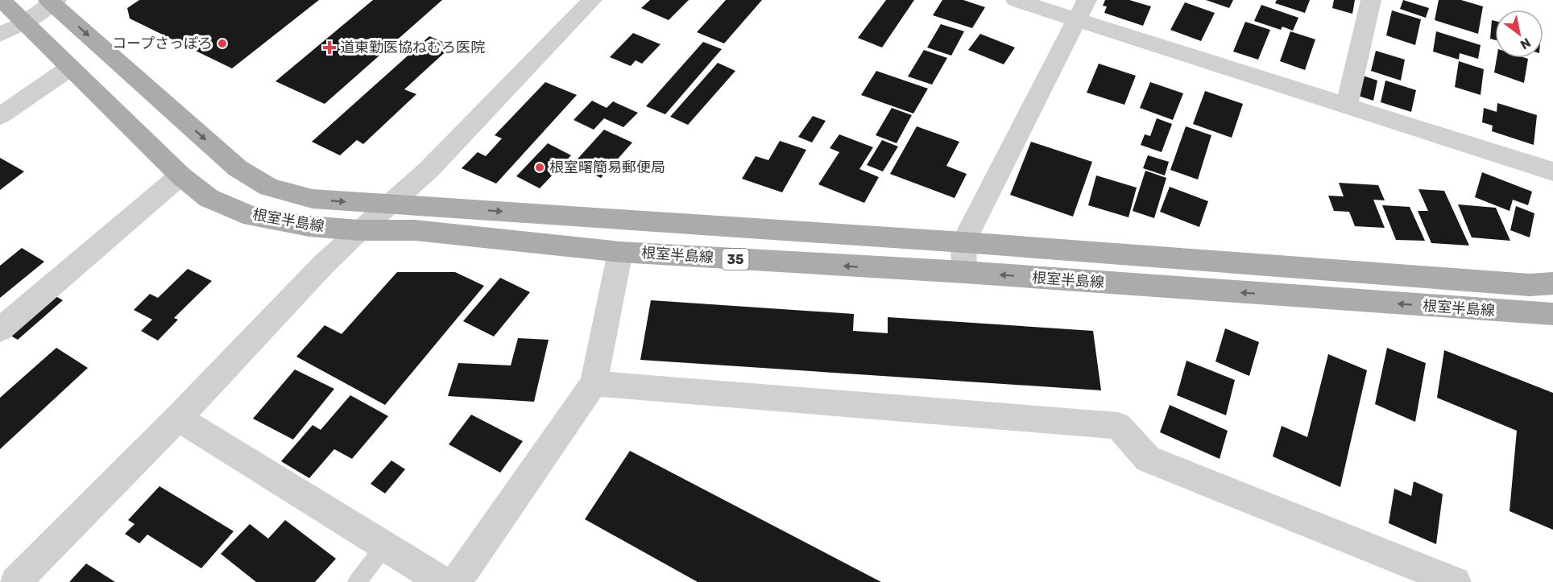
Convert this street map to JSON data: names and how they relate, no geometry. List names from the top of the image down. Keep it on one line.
{"streets":{"main road":["根室半島線","35"]},"places":{"other":["コープさっぽろ","根室曙簡易郵便局"],"health":["道東勤医協ねむろ医院"]},"north":"bottom right"}
